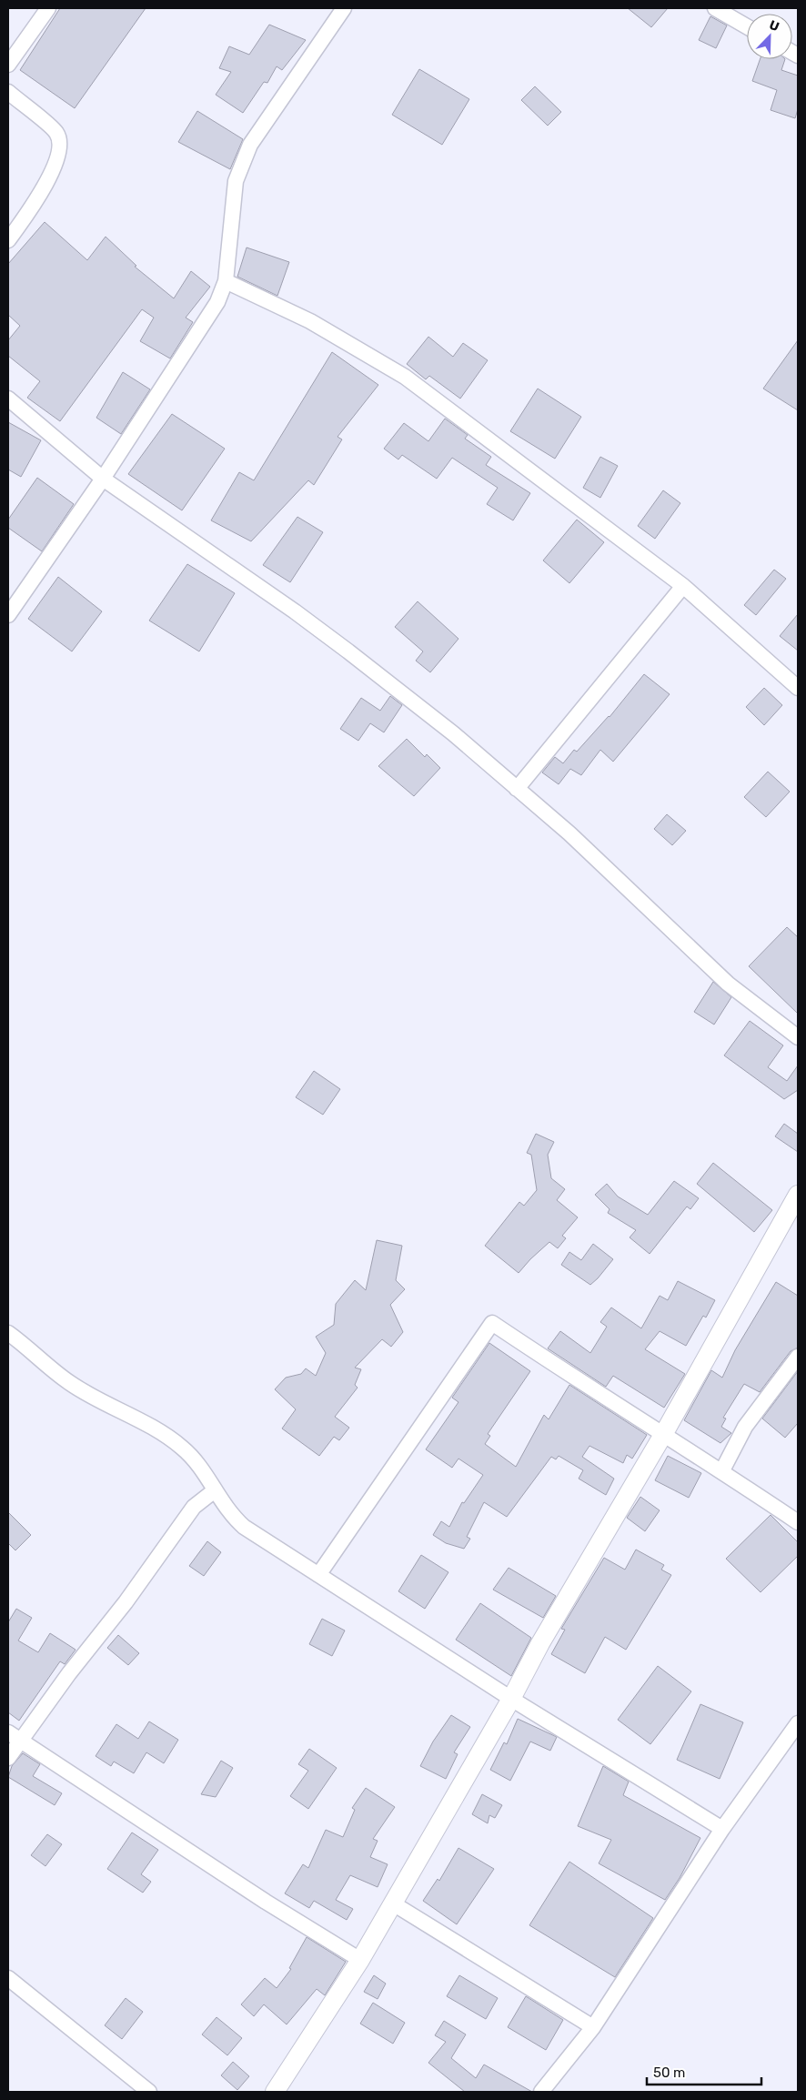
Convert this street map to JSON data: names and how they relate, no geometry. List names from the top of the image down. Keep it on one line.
{"scale_bar":"50 m","north":"top right"}
